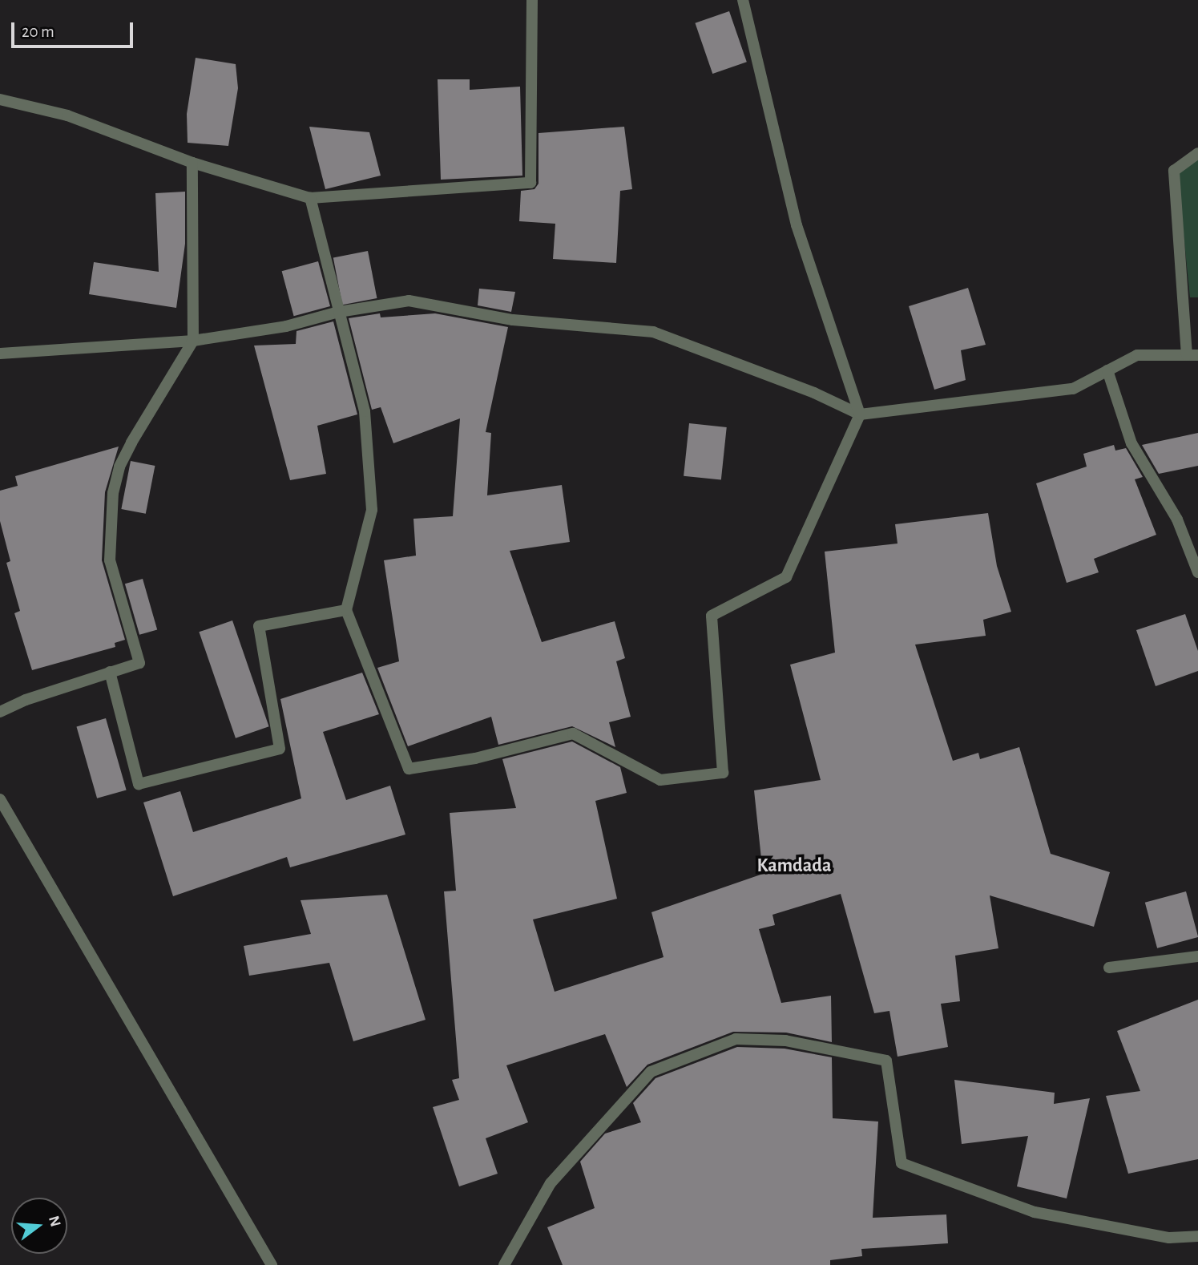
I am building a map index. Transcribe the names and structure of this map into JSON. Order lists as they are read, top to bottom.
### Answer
{
  "districts": ["Kamdada"],
  "scale_bar": "20 m",
  "north": "right"
}
